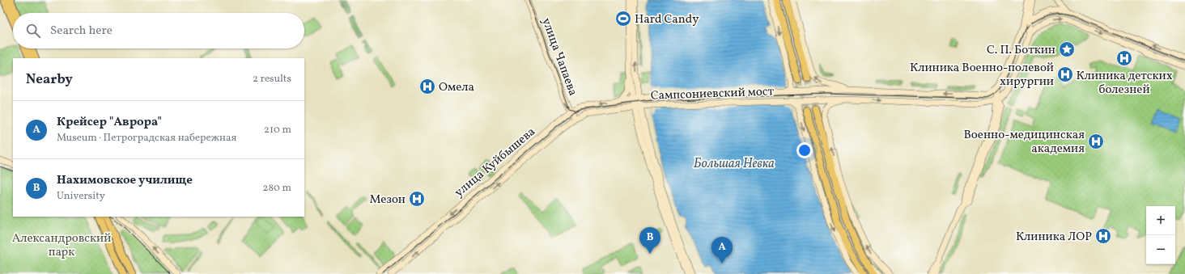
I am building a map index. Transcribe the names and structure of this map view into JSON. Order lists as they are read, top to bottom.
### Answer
{
  "streets": {
    "main road": ["улица Чапаева", "Сампсониевский мост", "улица Куйбышева"]
  },
  "crossings": [
    ["улица Чапаева", "улица Куйбышева"],
    ["Сампсониевский мост", "улица Куйбышева"]
  ],
  "water": ["Большая Невка"],
  "parks": ["Александровский парк"],
  "places": {
    "sports": ["Hard Candy"],
    "place": ["С. П. Боткин"],
    "hospital": [
      "Клиника детских болезней",
      "Клиника Военно-полевой хирургии",
      "Омела",
      "Военно-медицинская академия",
      "Мезон",
      "Клиника ЛОР"
    ]
  },
  "page": {
    "search": "Search here",
    "heading": ["Nearby", "2 results"],
    "list": [
      {
        "mark": "A",
        "name": "Крейсер \"Аврора\"",
        "note": "Museum · Петроградская набережная",
        "value": "210 m"
      },
      {
        "mark": "B",
        "name": "Нахимовское училище",
        "note": "University",
        "value": "280 m"
      }
    ],
    "map_buttons": ["+", "−"],
    "pins": ["B", "A"]
  }
}
